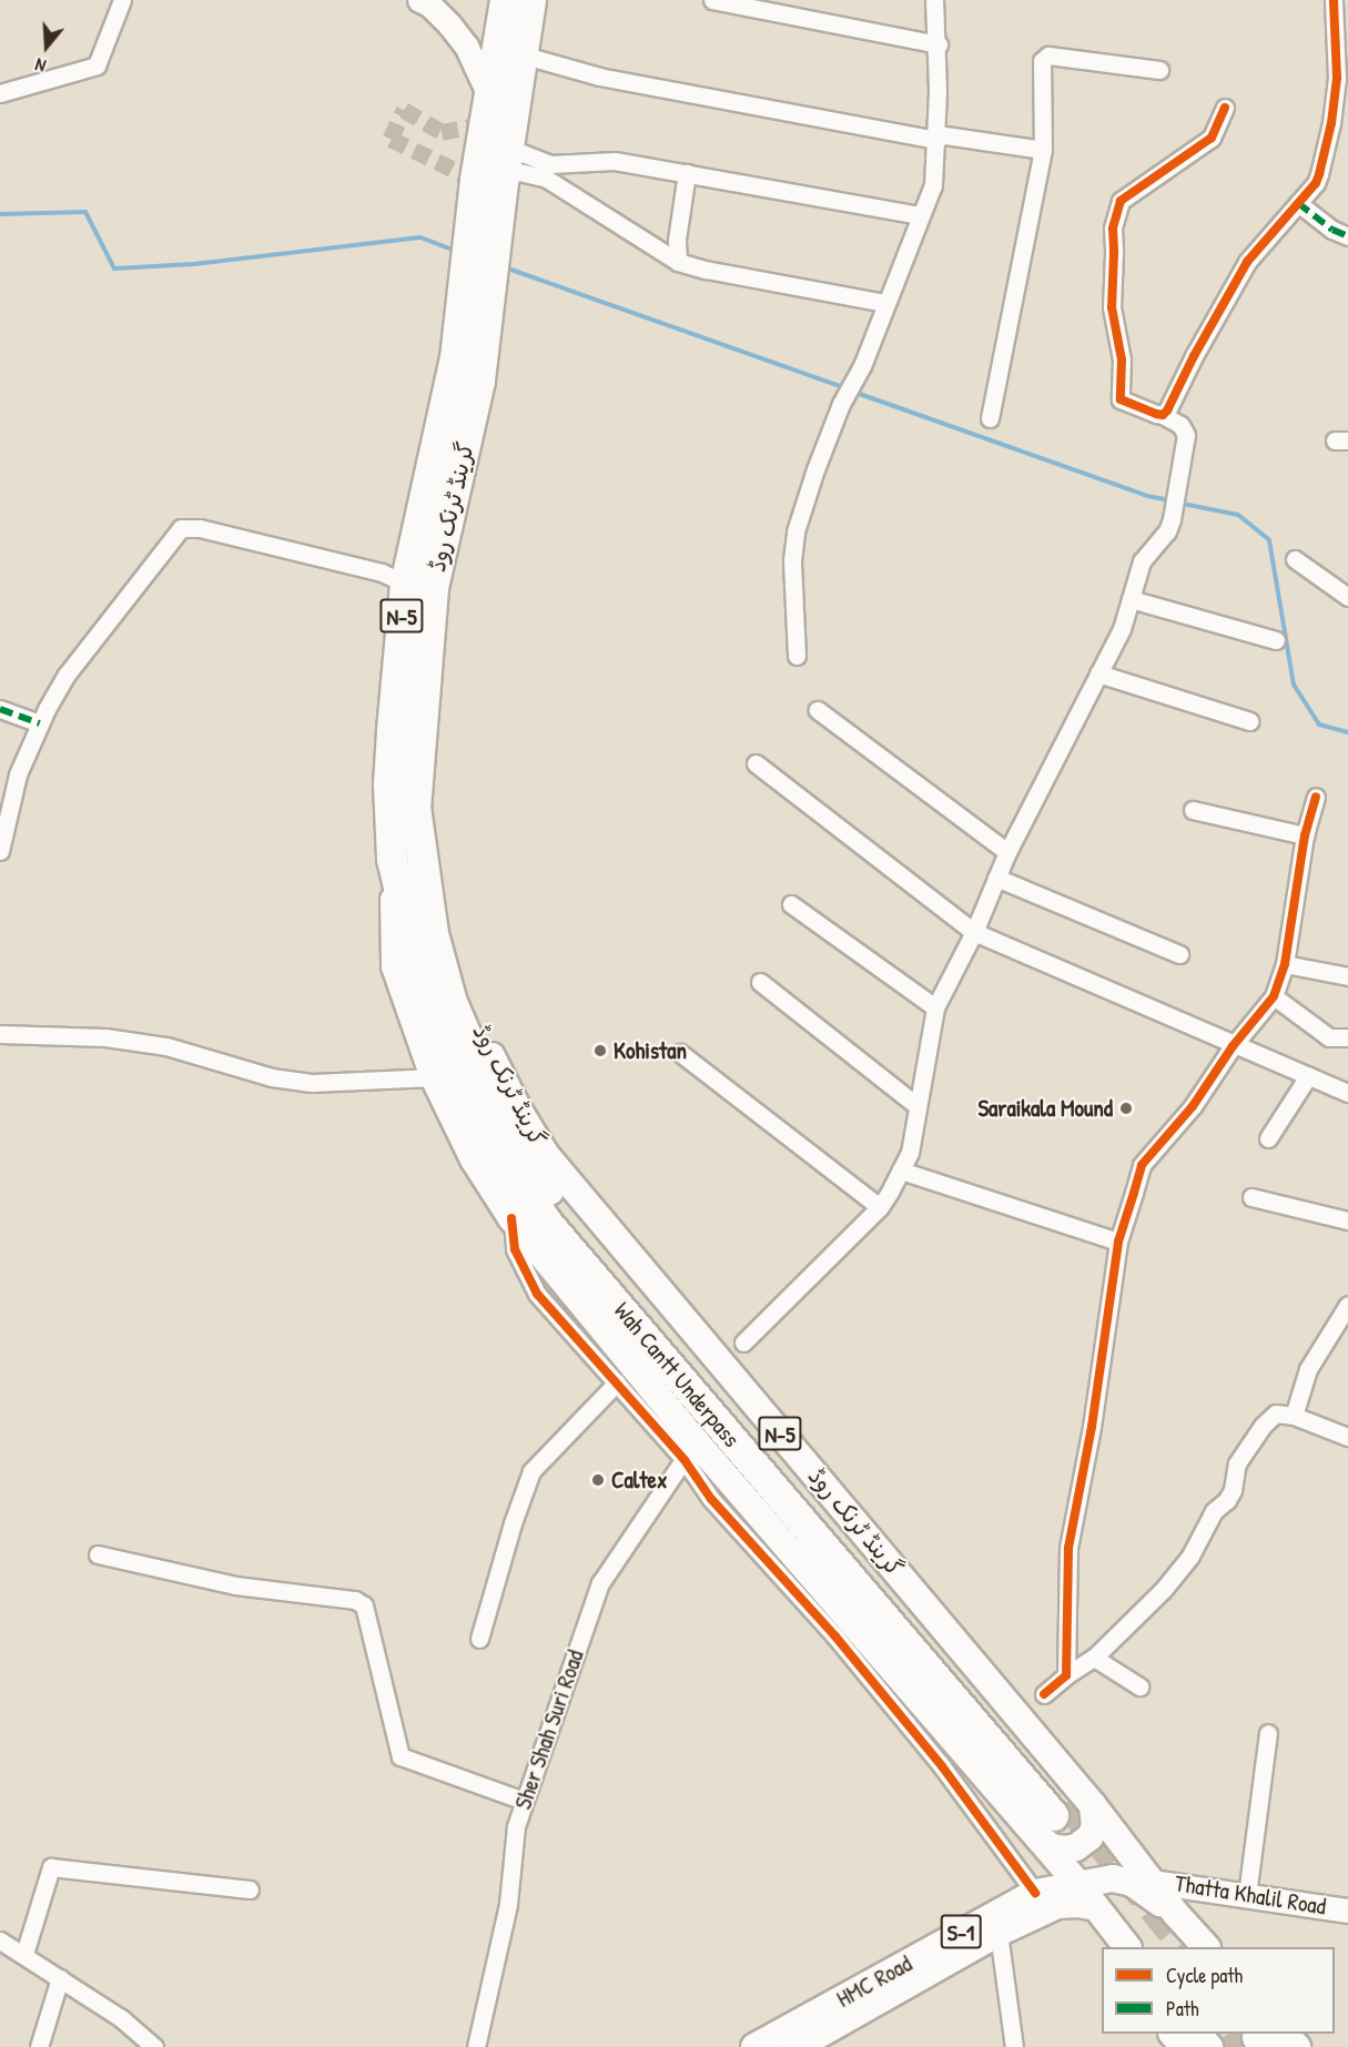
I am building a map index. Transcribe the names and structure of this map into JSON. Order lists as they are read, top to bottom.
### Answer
{
  "streets": {
    "highway": ["گرینڈ ٹرنک روڈ", "N-5", "Wah Cantt Underpass"],
    "main road": ["S-1", "HMC Road"],
    "street": ["Sher Shah Suri Road", "Thatta Khalil Road"]
  },
  "crossings": [
    ["گرینڈ ٹرنک روڈ", "Wah Cantt Underpass"],
    ["گرینڈ ٹرنک روڈ", "Sher Shah Suri Road"],
    ["گرینڈ ٹرنک روڈ", "Thatta Khalil Road"],
    ["گرینڈ ٹرنک روڈ", "HMC Road"],
    ["Thatta Khalil Road", "HMC Road"]
  ],
  "places": ["Kohistan", "Saraikala Mound", "Caltex"],
  "legend": ["Cycle path", "Path"],
  "north": "bottom"
}
